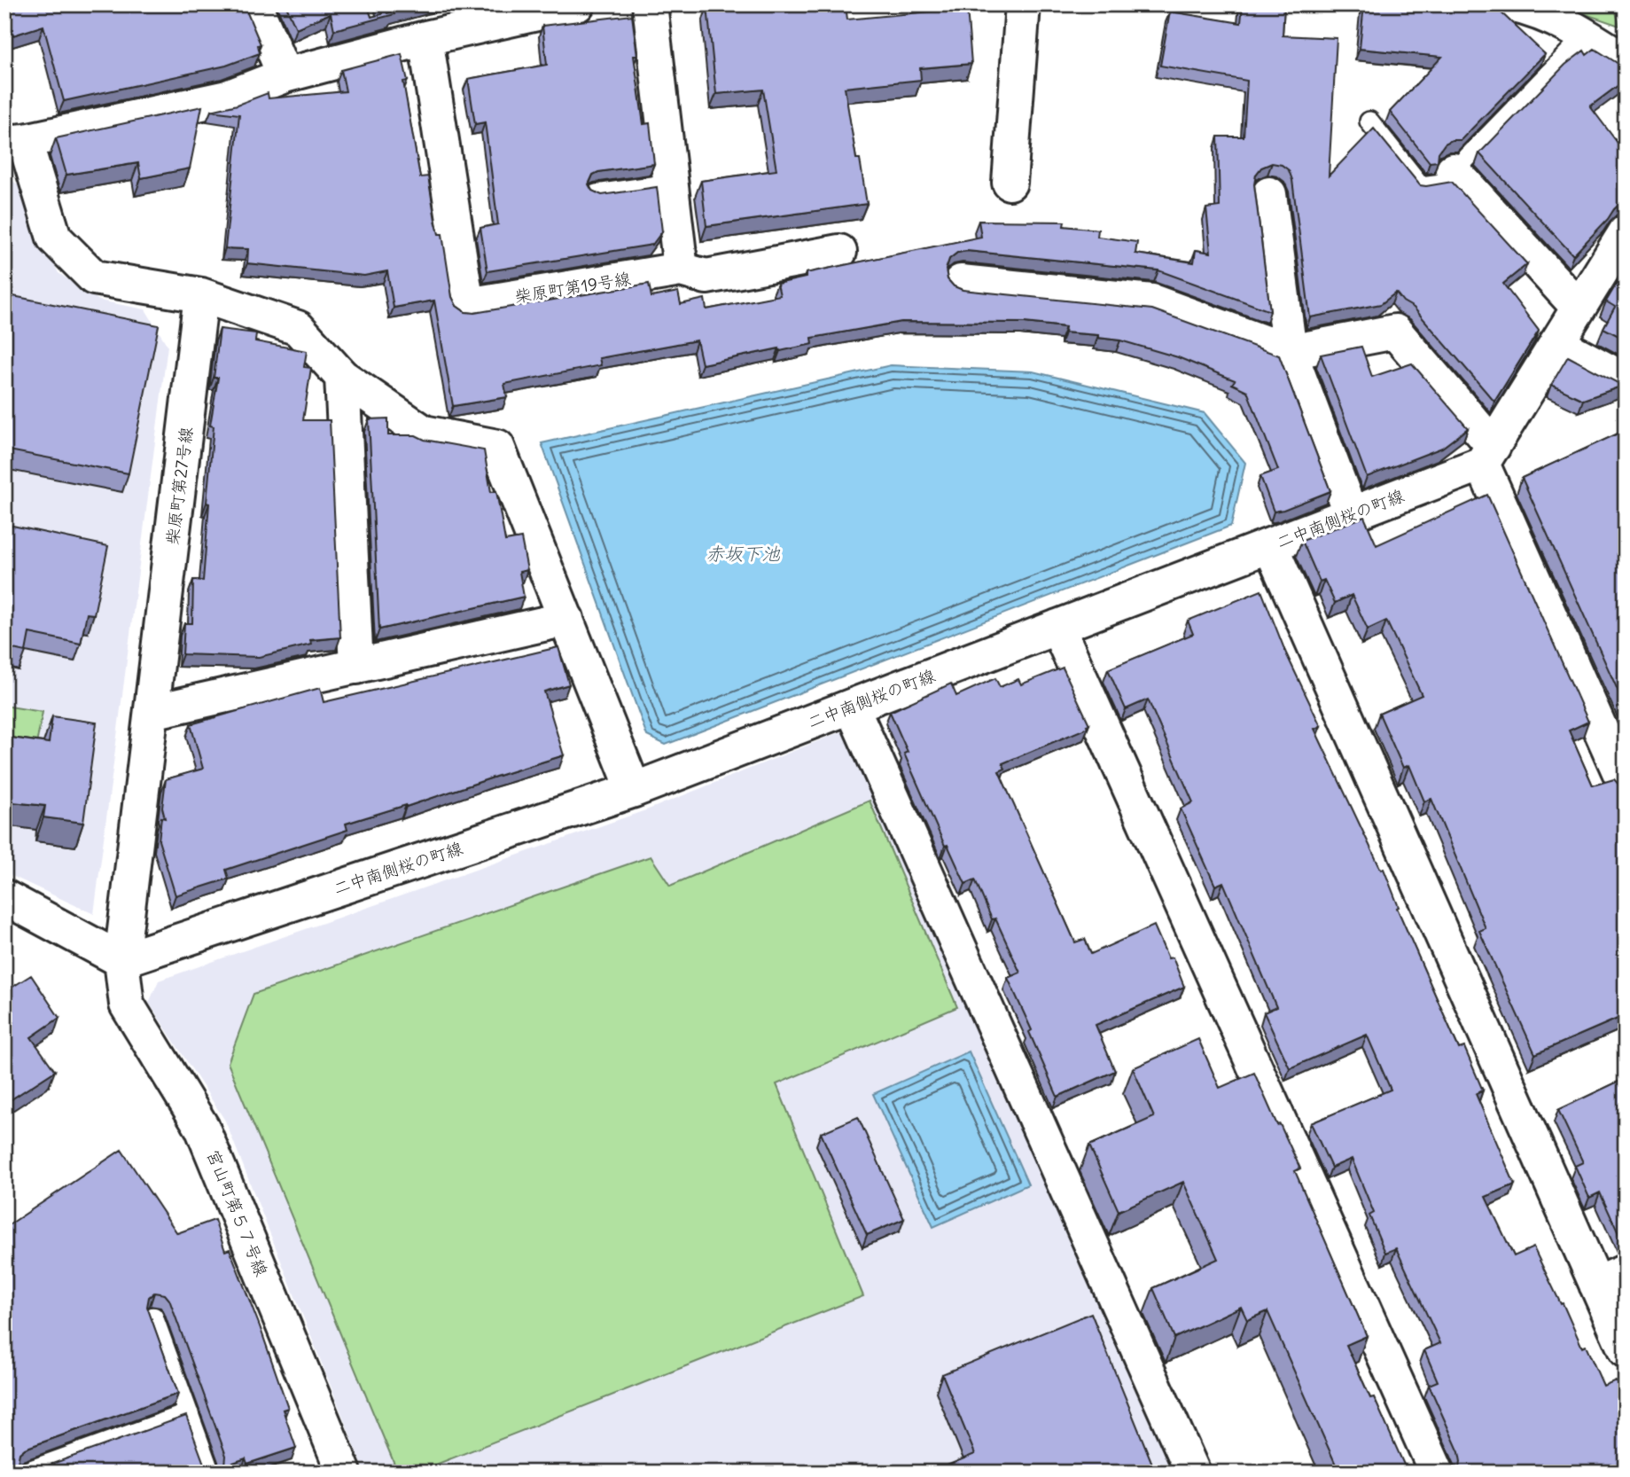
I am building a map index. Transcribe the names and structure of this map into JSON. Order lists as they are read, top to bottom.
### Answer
{
  "streets": {
    "street": [
      "柴原町第19号線",
      "柴原町第27号線",
      "二中南側桜の町線",
      "宮山町第５７号線"
    ]
  },
  "crossings": [
    ["柴原町第27号線", "二中南側桜の町線"],
    ["柴原町第27号線", "宮山町第５７号線"],
    ["二中南側桜の町線", "宮山町第５７号線"]
  ],
  "water": ["赤坂下池"]
}
